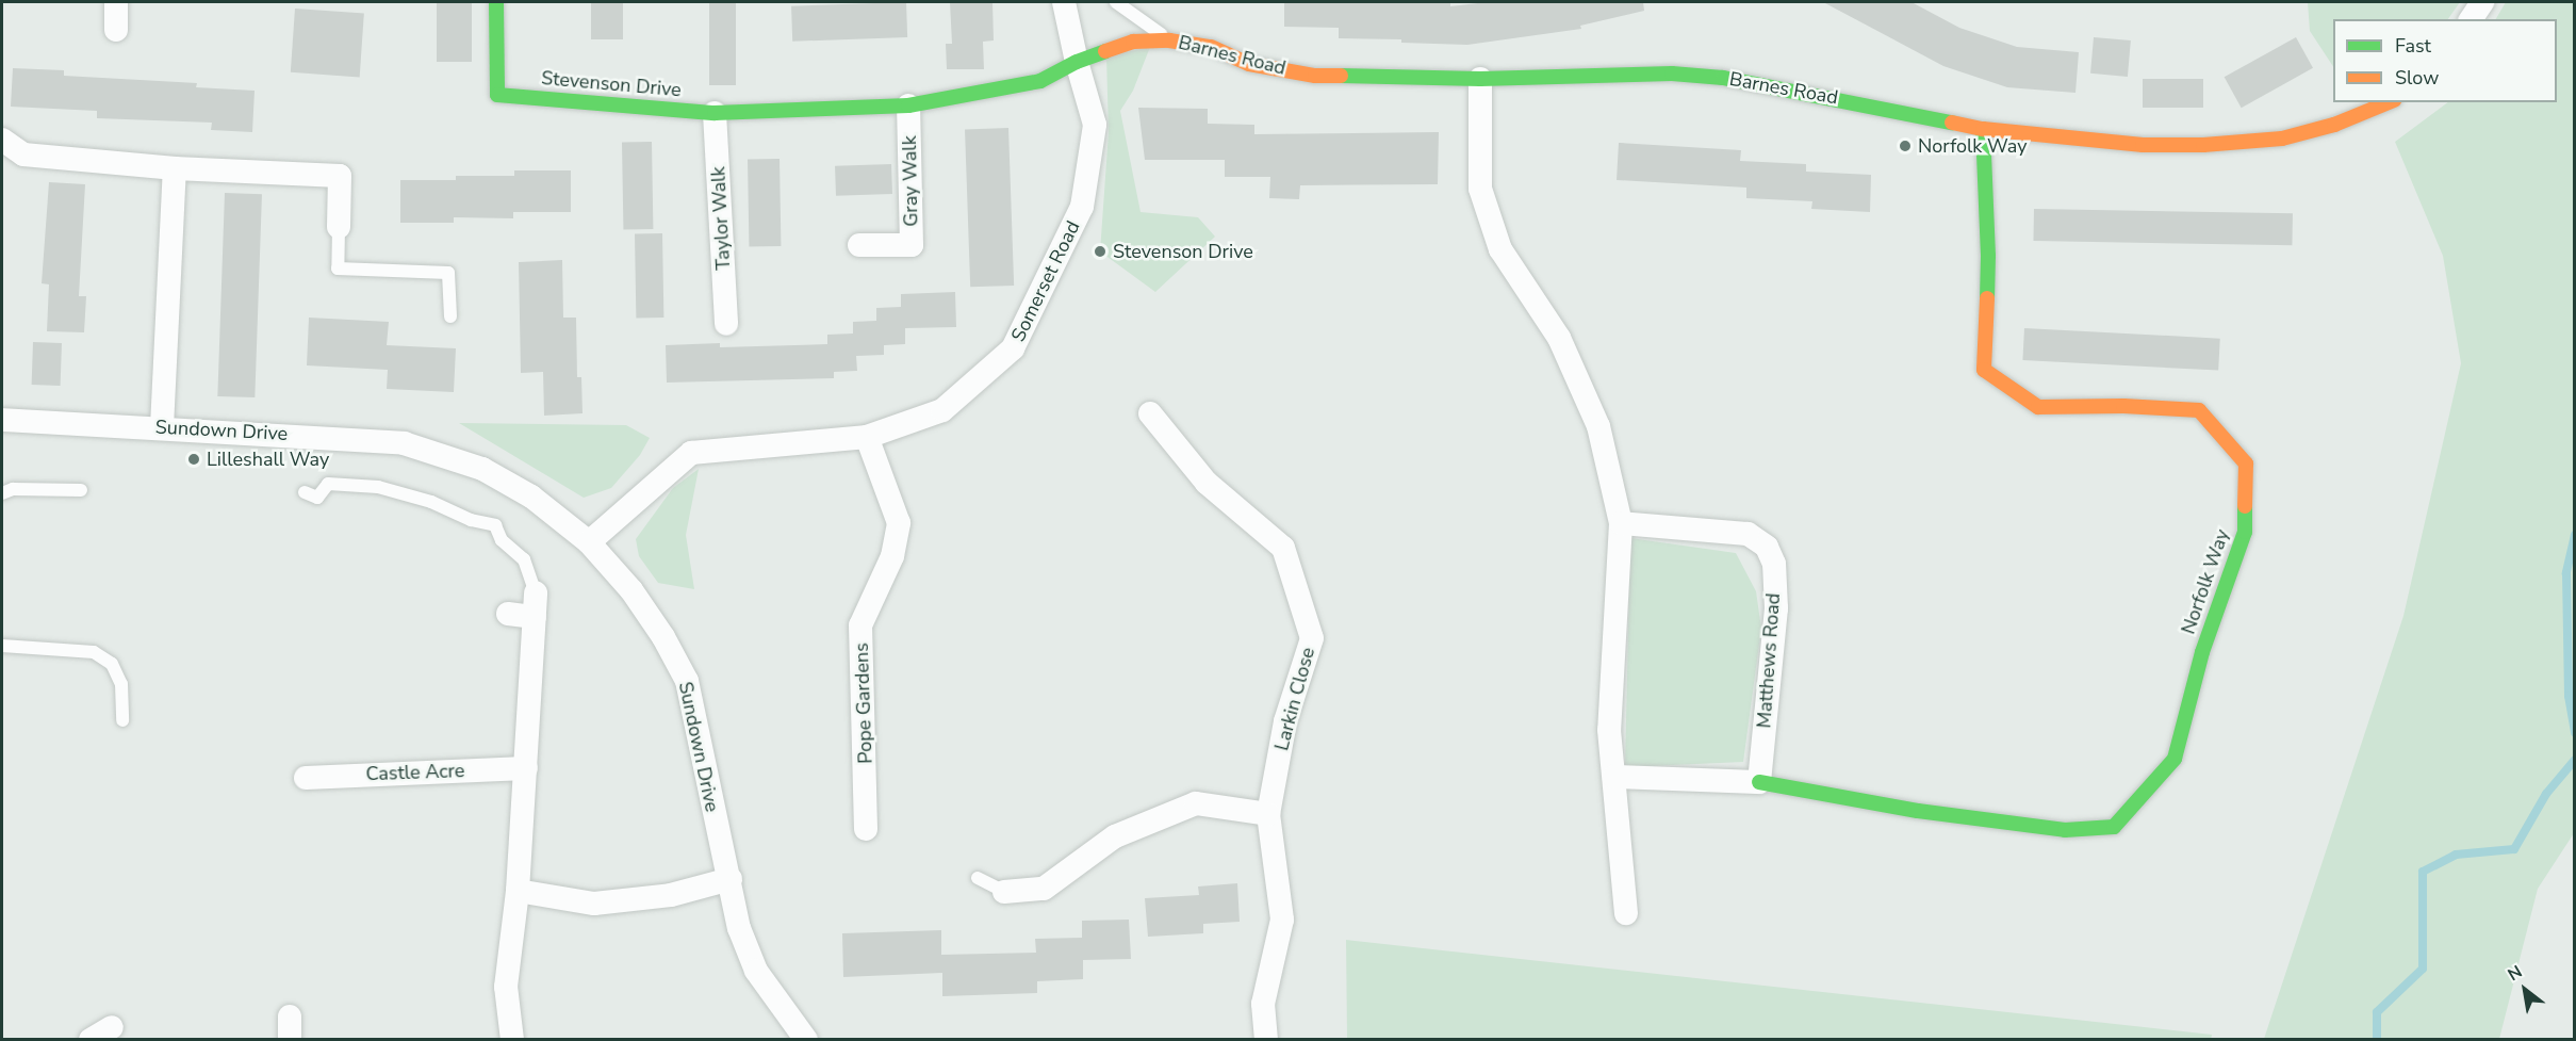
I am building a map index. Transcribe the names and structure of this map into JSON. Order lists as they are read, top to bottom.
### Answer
{
  "streets": {
    "street": [
      "Barnes Road",
      "Stevenson Drive",
      "Gray Walk",
      "Taylor Walk",
      "Somerset Road",
      "Sundown Drive",
      "Norfolk Way",
      "Matthews Road",
      "Larkin Close",
      "Pope Gardens",
      "Castle Acre"
    ]
  },
  "crossings": [
    ["Barnes Road", "Stevenson Drive"],
    ["Barnes Road", "Somerset Road"],
    ["Barnes Road", "Norfolk Way"],
    ["Stevenson Drive", "Gray Walk"],
    ["Stevenson Drive", "Taylor Walk"],
    ["Stevenson Drive", "Somerset Road"],
    ["Somerset Road", "Sundown Drive"],
    ["Somerset Road", "Pope Gardens"],
    ["Norfolk Way", "Matthews Road"]
  ],
  "places": ["Norfolk Way", "Stevenson Drive", "Lilleshall Way"],
  "legend": ["Fast", "Slow"],
  "north": "top left"
}
